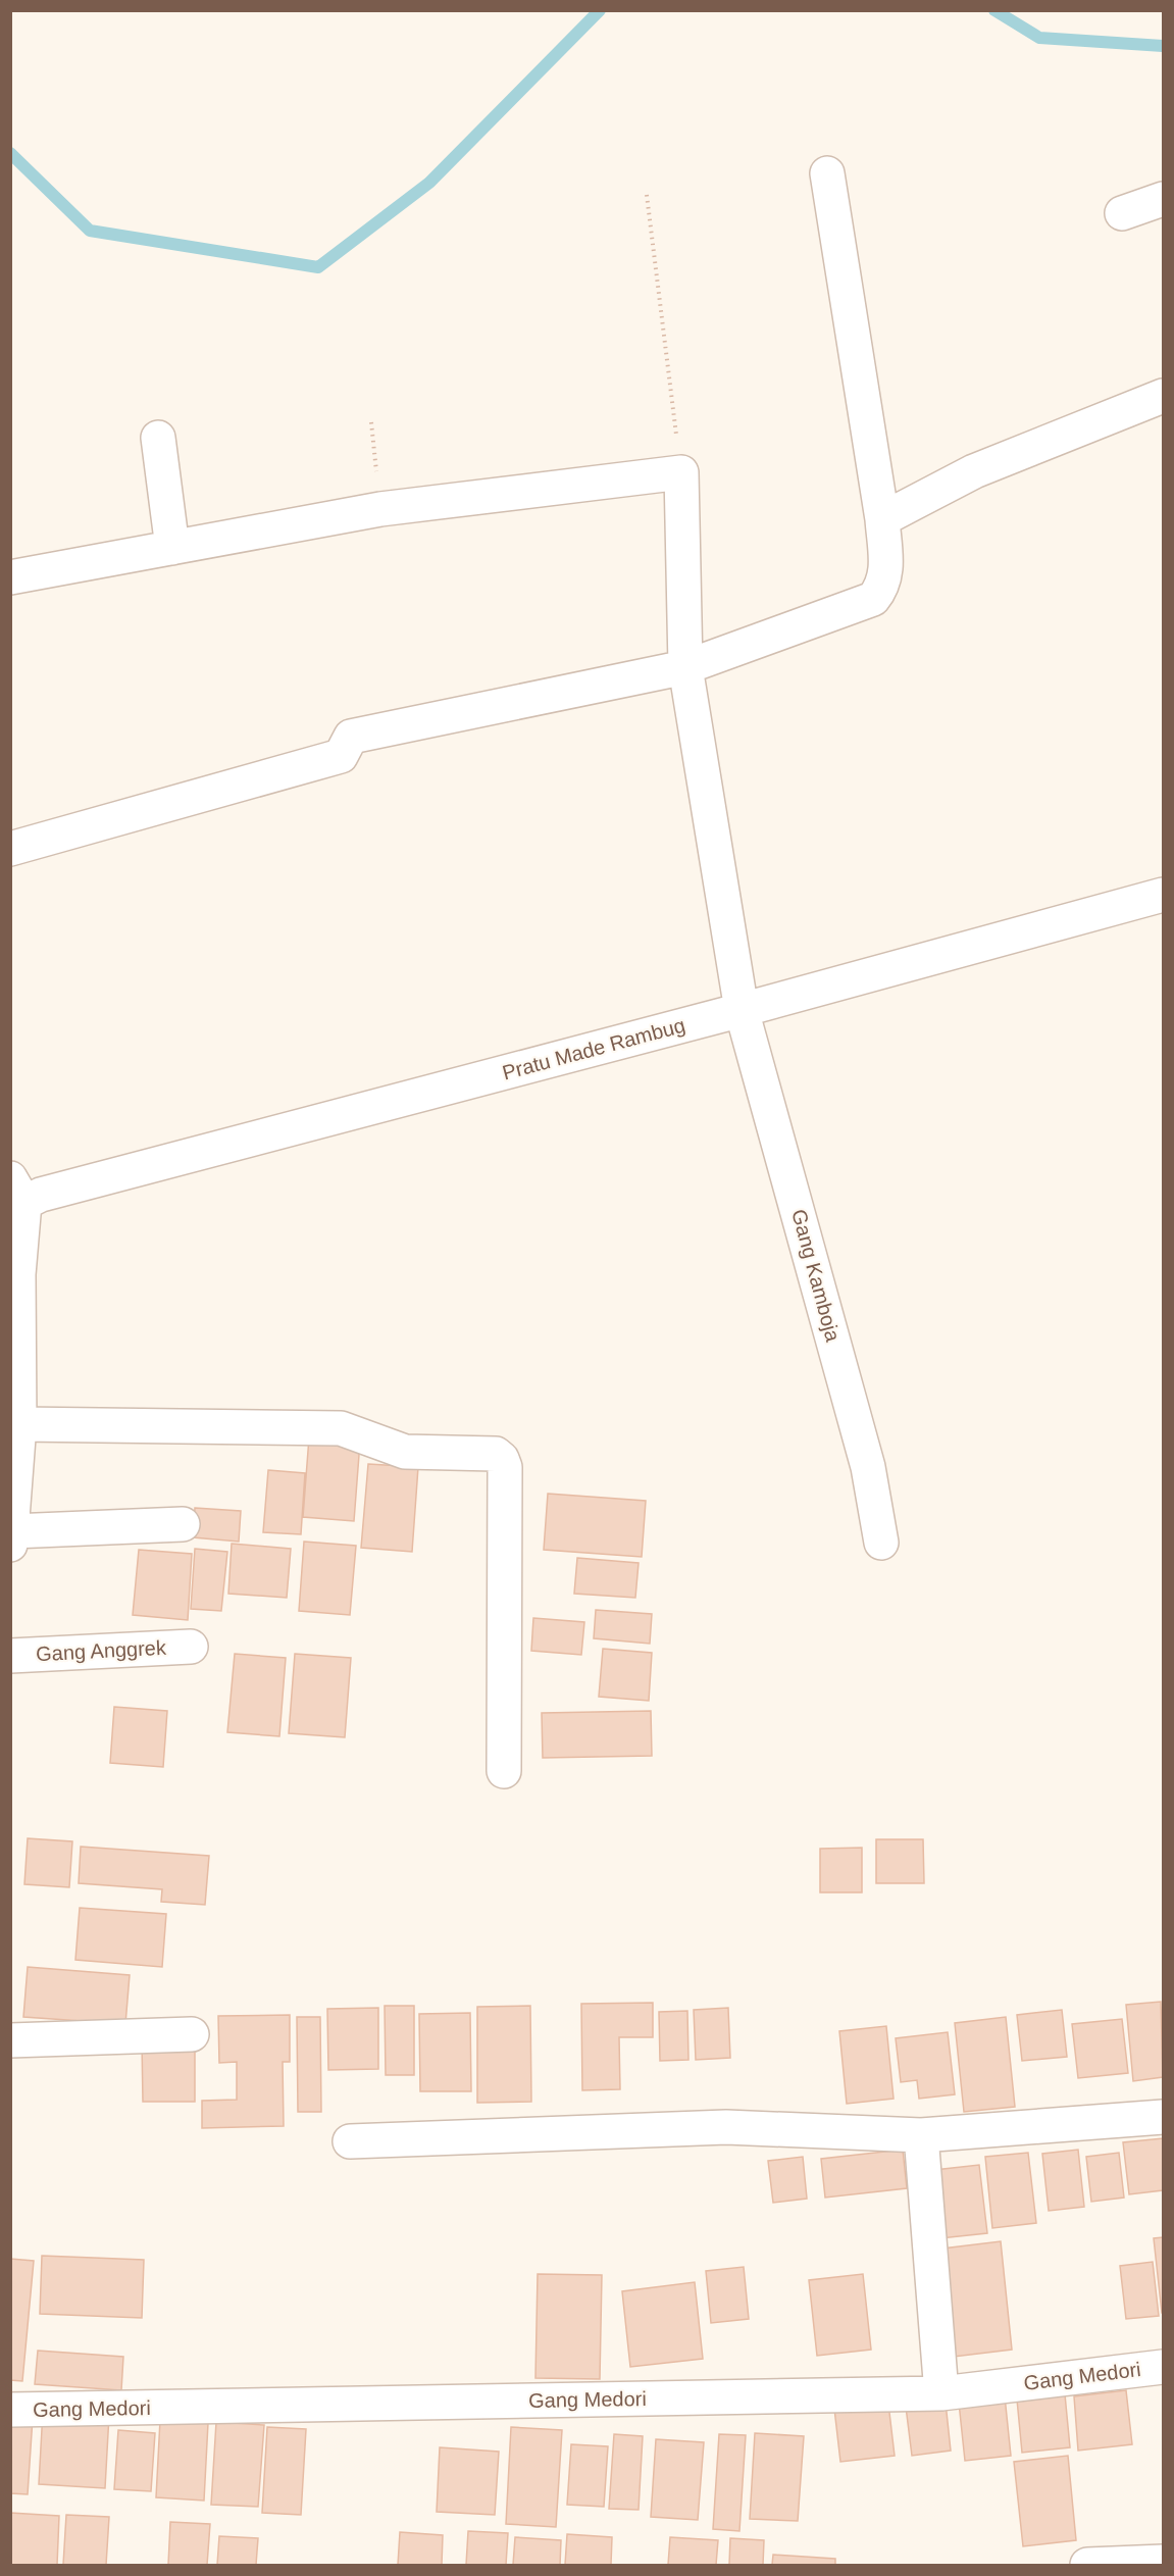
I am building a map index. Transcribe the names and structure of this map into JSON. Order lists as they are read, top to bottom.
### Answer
{
  "streets": {
    "street": [
      "Pratu Made Rambug",
      "Gang Kamboja",
      "Gang Anggrek",
      "Gang Medori"
    ]
  },
  "crossings": [
    ["Pratu Made Rambug", "Gang Kamboja"]
  ]
}
